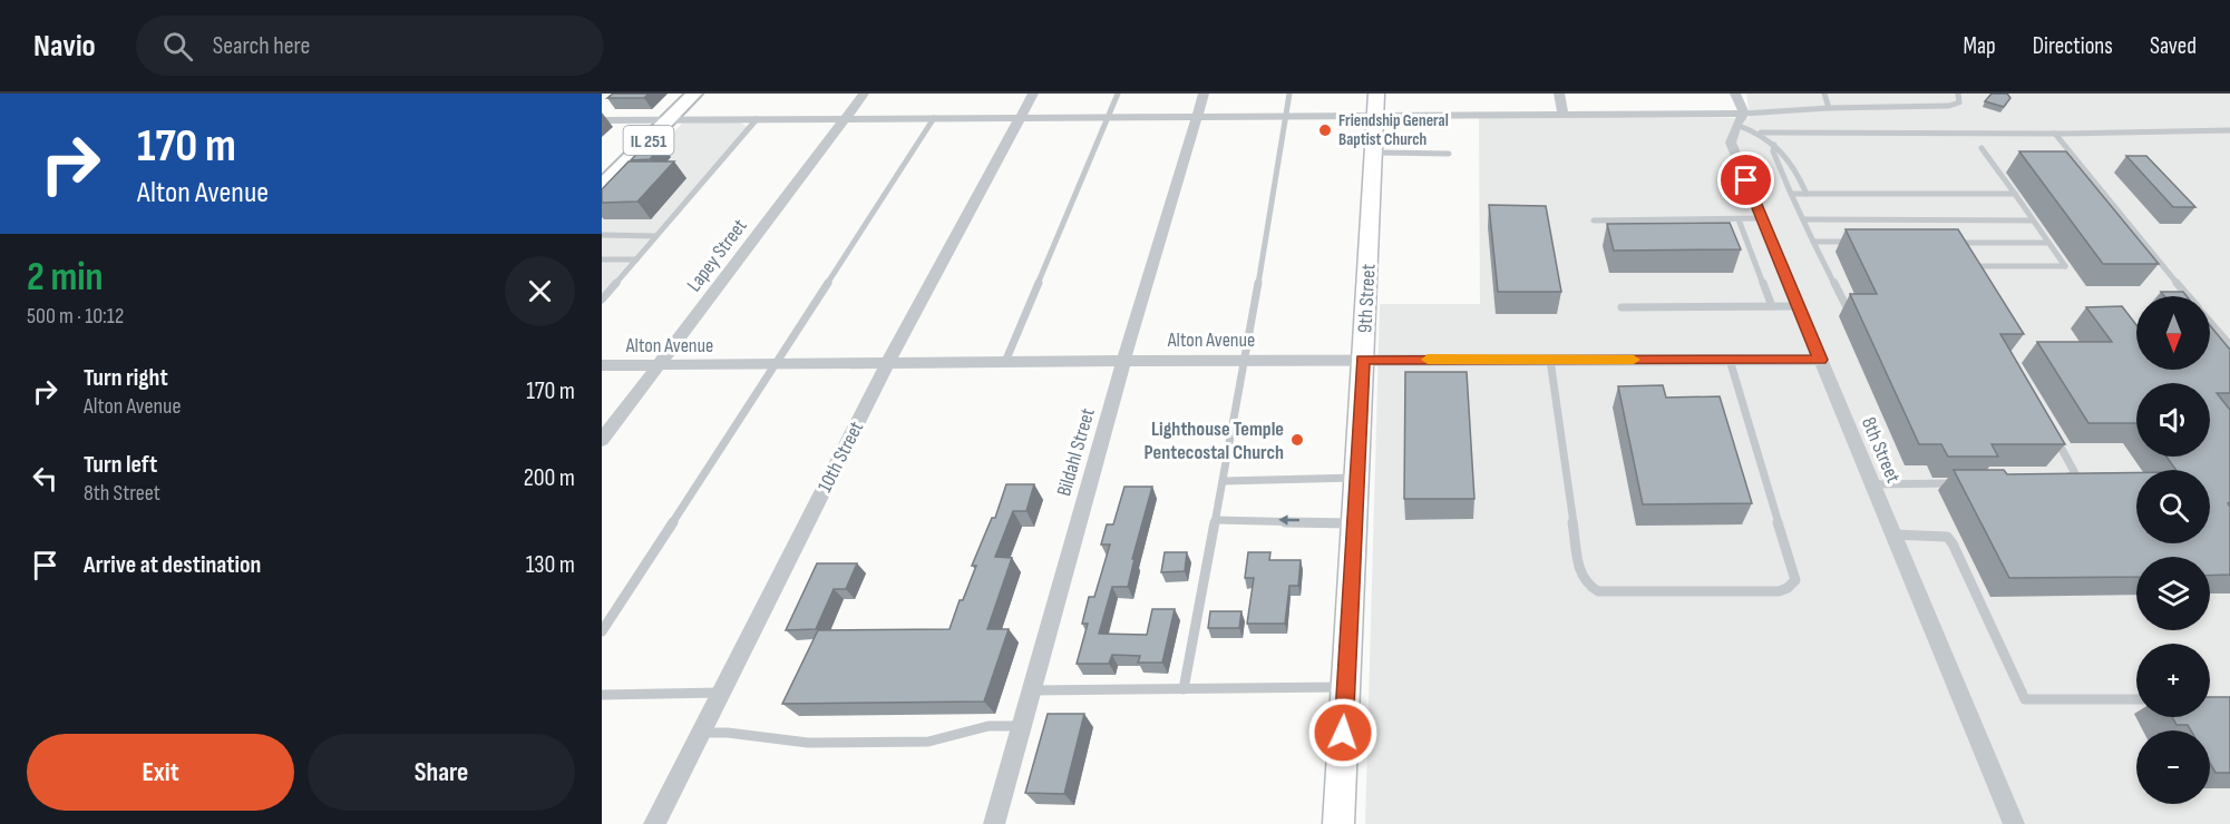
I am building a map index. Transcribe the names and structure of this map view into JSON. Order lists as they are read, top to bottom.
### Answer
{
  "streets": {
    "main road": ["IL 251"],
    "street": [
      "Lapey Street",
      "9th Street",
      "Alton Avenue",
      "8th Street",
      "Bildahl Street",
      "10th Street"
    ]
  },
  "crossings": [
    ["Lapey Street", "Alton Avenue"],
    ["9th Street", "Alton Avenue"],
    ["Alton Avenue", "8th Street"],
    ["Alton Avenue", "Bildahl Street"],
    ["Alton Avenue", "10th Street"]
  ],
  "places": ["Friendship General Baptist Church", "Lighthouse Temple Pentecostal Church"],
  "north": "bottom",
  "page": {
    "header": "Navio",
    "search": "Search here",
    "nav": ["Map", "Directions", "Saved"],
    "turn": ["170 m", "Alton Avenue"],
    "heading": ["2 min", "500 m · 10:12"],
    "map_buttons": ["+", "−"],
    "list": [
      {
        "name": "Turn right",
        "note": "Alton Avenue",
        "value": "170 m"
      },
      {
        "name": "Turn left",
        "note": "8th Street",
        "value": "200 m"
      },
      {
        "name": "Arrive at destination",
        "value": "130 m"
      }
    ],
    "buttons": ["Exit", "Share"]
  }
}
